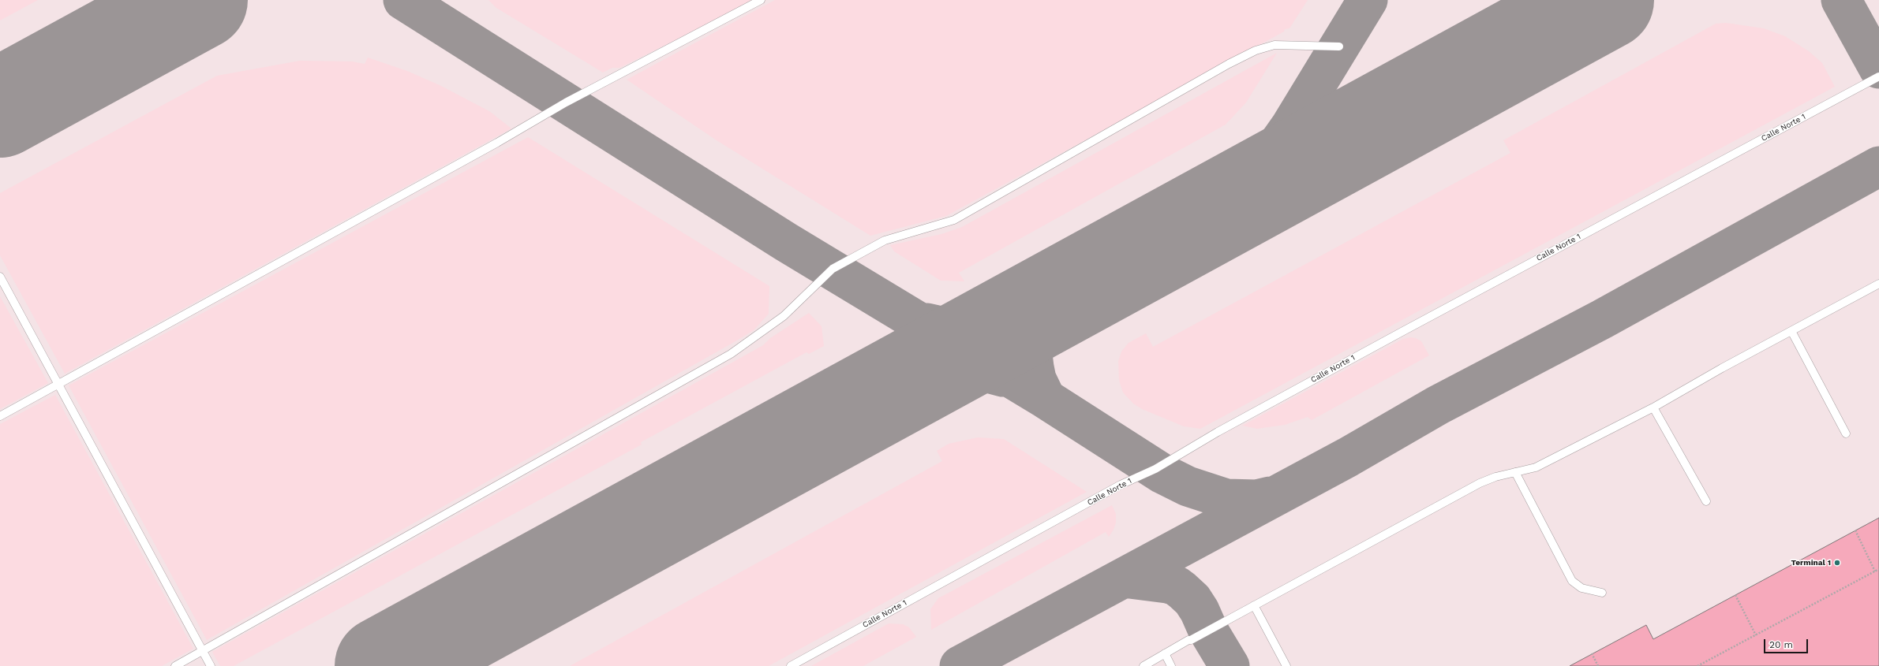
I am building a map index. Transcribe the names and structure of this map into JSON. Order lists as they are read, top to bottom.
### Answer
{
  "streets": {
    "lane": ["Calle Norte 1"]
  },
  "places": ["Terminal 1"],
  "scale_bar": "20 m"
}
